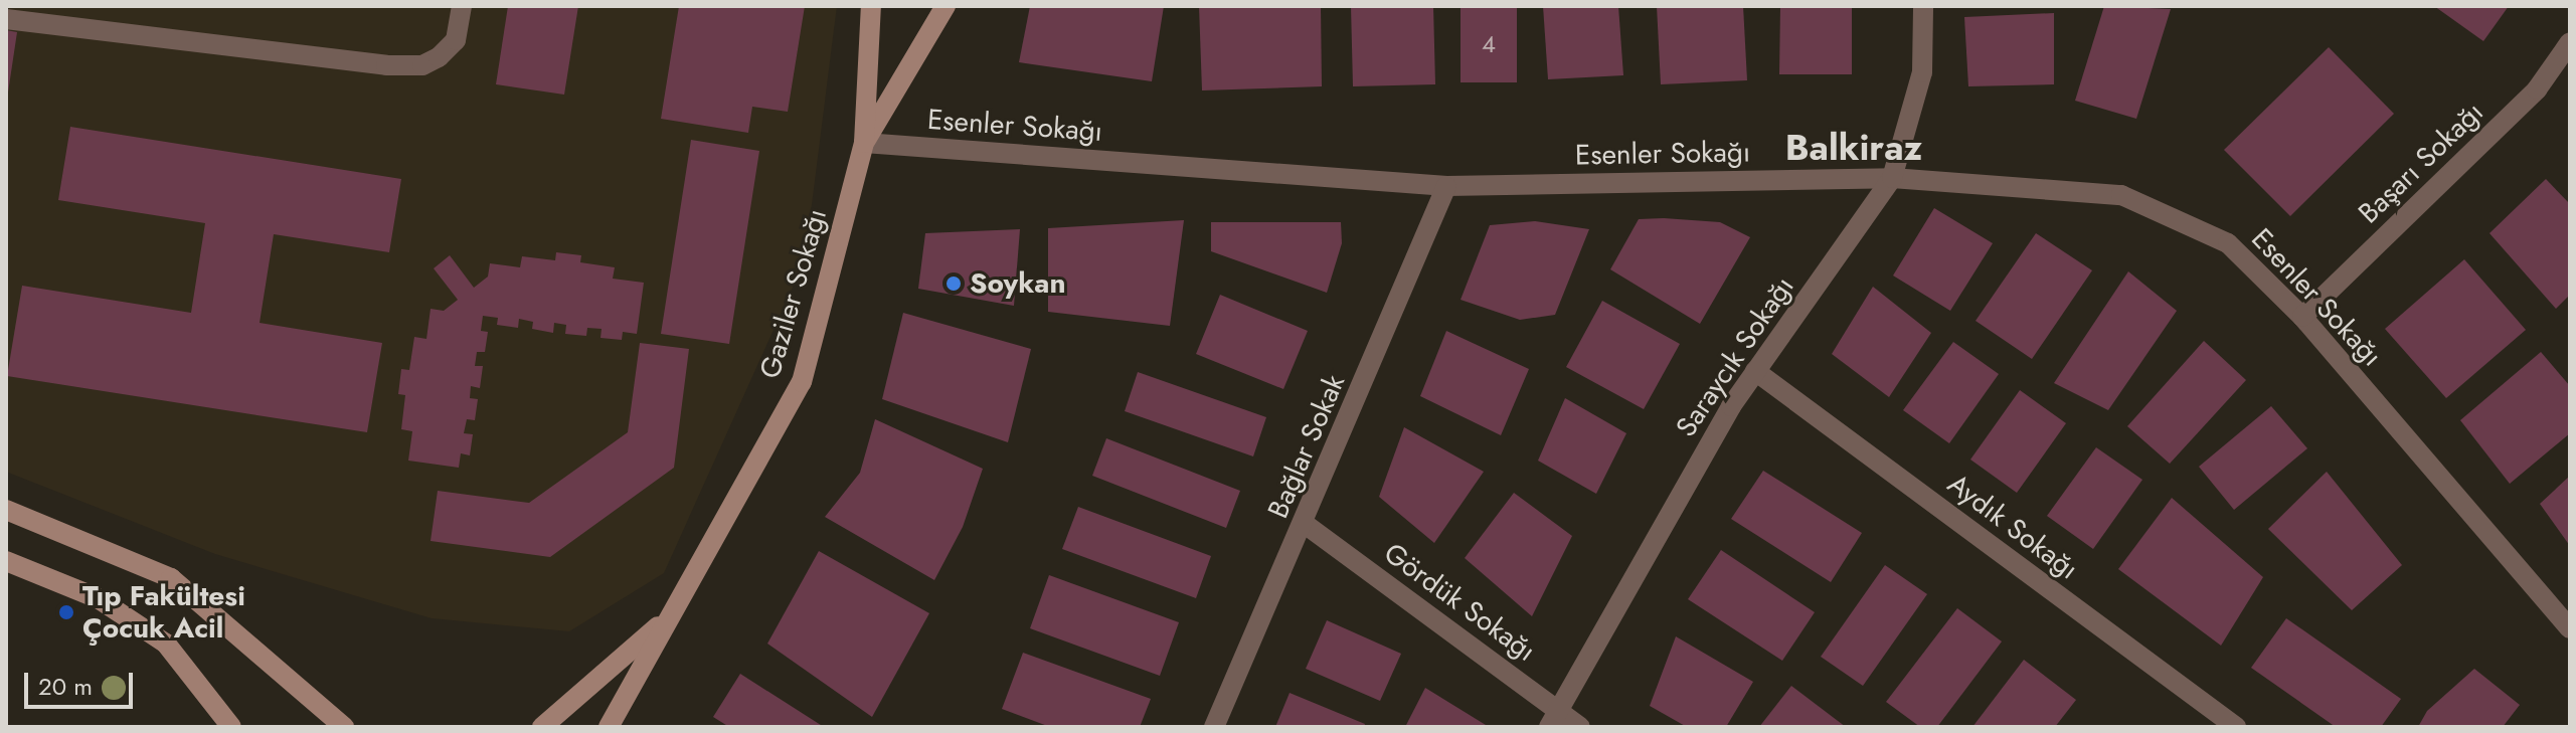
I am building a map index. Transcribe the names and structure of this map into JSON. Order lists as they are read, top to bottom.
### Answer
{
  "streets": {
    "street": [
      "Esenler Sokağı",
      "Başarı Sokağı",
      "Gaziler Sokağı",
      "Saraycık Sokağı",
      "Bağlar Sokak",
      "Aydık Sokağı",
      "Gördük Sokağı"
    ]
  },
  "crossings": [
    ["Esenler Sokağı", "Başarı Sokağı"],
    ["Esenler Sokağı", "Gaziler Sokağı"],
    ["Esenler Sokağı", "Saraycık Sokağı"],
    ["Esenler Sokağı", "Bağlar Sokak"],
    ["Saraycık Sokağı", "Aydık Sokağı"],
    ["Saraycık Sokağı", "Gördük Sokağı"],
    ["Bağlar Sokak", "Gördük Sokağı"]
  ],
  "districts": ["Balkiraz"],
  "places": ["Soykan", "Tıp Fakültesi Çocuk Acil"],
  "house_numbers": ["4"],
  "scale_bar": "20 m"
}
